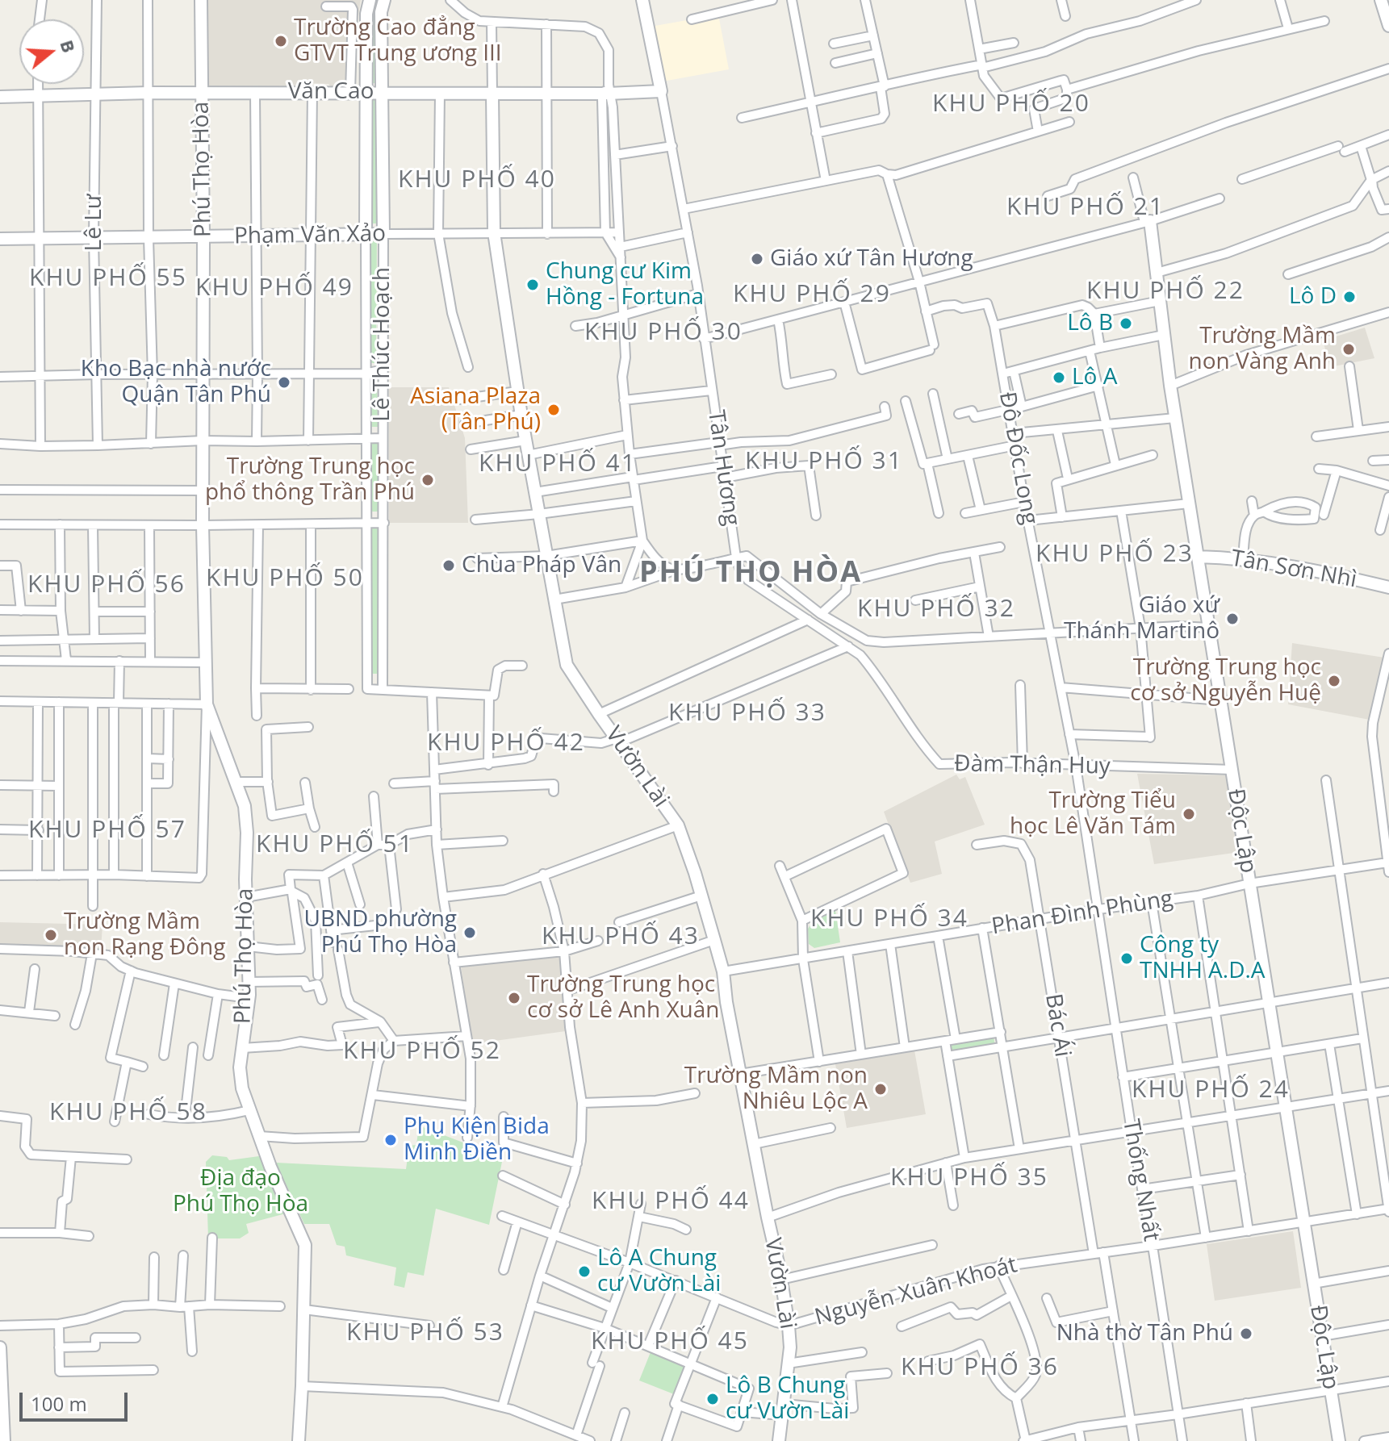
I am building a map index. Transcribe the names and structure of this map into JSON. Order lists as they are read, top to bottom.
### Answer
{
  "streets": {
    "street": [
      "Văn Cao",
      "Phú Thọ Hòa",
      "Lê Lư",
      "Phạm Văn Xảo",
      "Lê Thúc Hoạch",
      "Đô Đốc Long",
      "Tân Hương",
      "Tân Sơn Nhì",
      "Đàm Thận Huy",
      "Vườn Lài",
      "Độc Lập",
      "Phan Đình Phùng",
      "Bác Ái",
      "Thống Nhất",
      "Nguyễn Xuân Khoát"
    ]
  },
  "crossings": [
    ["Văn Cao", "Phú Thọ Hòa"],
    ["Văn Cao", "Lê Lư"],
    ["Văn Cao", "Lê Thúc Hoạch"],
    ["Văn Cao", "Tân Hương"],
    ["Văn Cao", "Vườn Lài"],
    ["Phú Thọ Hòa", "Phạm Văn Xảo"],
    ["Lê Lư", "Phạm Văn Xảo"],
    ["Phạm Văn Xảo", "Lê Thúc Hoạch"],
    ["Phạm Văn Xảo", "Vườn Lài"],
    ["Đô Đốc Long", "Tân Hương"],
    ["Đô Đốc Long", "Đàm Thận Huy"],
    ["Đô Đốc Long", "Thống Nhất"],
    ["Tân Hương", "Đàm Thận Huy"],
    ["Tân Hương", "Độc Lập"],
    ["Tân Sơn Nhì", "Độc Lập"],
    ["Đàm Thận Huy", "Độc Lập"],
    ["Đàm Thận Huy", "Thống Nhất"],
    ["Vườn Lài", "Phan Đình Phùng"],
    ["Vườn Lài", "Nguyễn Xuân Khoát"],
    ["Độc Lập", "Phan Đình Phùng"],
    ["Độc Lập", "Nguyễn Xuân Khoát"],
    ["Phan Đình Phùng", "Bác Ái"],
    ["Phan Đình Phùng", "Thống Nhất"],
    ["Bác Ái", "Nguyễn Xuân Khoát"],
    ["Thống Nhất", "Nguyễn Xuân Khoát"]
  ],
  "districts": [
    "KHU PHỐ 20",
    "KHU PHỐ 40",
    "KHU PHỐ 21",
    "KHU PHỐ 55",
    "KHU PHỐ 49",
    "KHU PHỐ 22",
    "KHU PHỐ 29",
    "KHU PHỐ 30",
    "KHU PHỐ 31",
    "KHU PHỐ 41",
    "KHU PHỐ 23",
    "PHÚ THỌ HÒA",
    "KHU PHỐ 50",
    "KHU PHỐ 56",
    "KHU PHỐ 32",
    "KHU PHỐ 33",
    "KHU PHỐ 42",
    "KHU PHỐ 57",
    "KHU PHỐ 51",
    "KHU PHỐ 34",
    "KHU PHỐ 43",
    "KHU PHỐ 52",
    "KHU PHỐ 24",
    "KHU PHỐ 58",
    "KHU PHỐ 35",
    "KHU PHỐ 44",
    "KHU PHỐ 53",
    "KHU PHỐ 45",
    "KHU PHỐ 36"
  ],
  "parks": ["Địa đạo Phú Thọ Hòa"],
  "places": [
    "Trường Cao đẳng GTVT Trung ương III",
    "Giáo xứ Tân Hương",
    "Chung cư Kim Hồng - Fortuna",
    "Lô D",
    "Lô B",
    "Trường Mầm non Vàng Anh",
    "Lô A",
    "Kho Bạc nhà nước Quận Tân Phú",
    "Asiana Plaza (Tân Phú)",
    "Trường Trung học phổ thông Trần Phú",
    "Chùa Pháp Vân",
    "Giáo xứ Thánh Martinô",
    "Trường Trung học cơ sở Nguyễn Huệ",
    "Trường Tiểu học Lê Văn Tám",
    "UBND phường Phú Thọ Hòa",
    "Trường Mầm non Rạng Đông",
    "Công ty TNHH A.D.A",
    "Trường Trung học cơ sở Lê Anh Xuân",
    "Trường Mầm non Nhiêu Lộc A",
    "Phụ Kiện Bida Minh Điền",
    "Lô A Chung cư Vườn Lài",
    "Nhà thờ Tân Phú",
    "Lô B Chung cư Vườn Lài"
  ],
  "scale_bar": "100 m",
  "north": "right"
}
